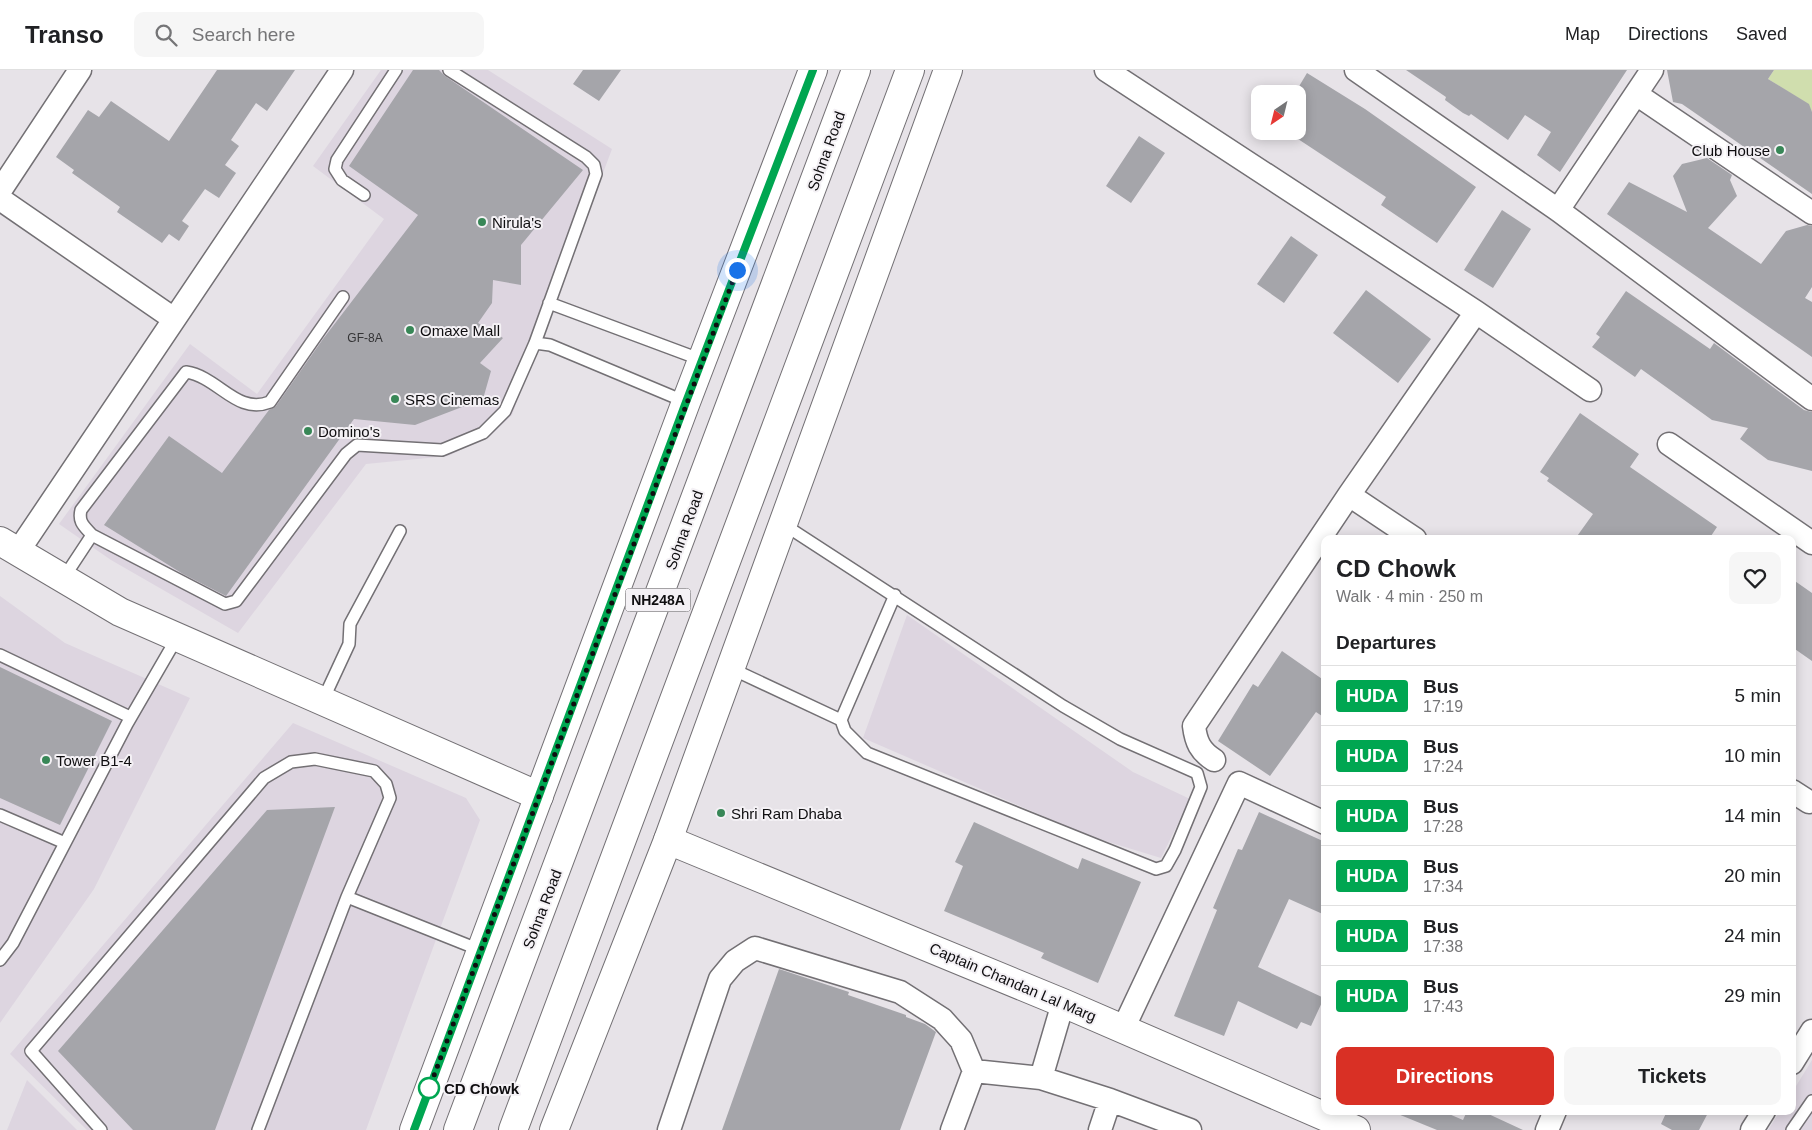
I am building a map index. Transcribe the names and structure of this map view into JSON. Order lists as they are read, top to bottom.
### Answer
{
  "streets": {
    "main road": ["Sohna Road", "NH248A", "Captain Chandan Lal Marg"]
  },
  "places": [
    "Club House",
    "Nirula's",
    "Omaxe Mall",
    "SRS Cinemas",
    "Domino's",
    "Tower B1-4",
    "Shri Ram Dhaba",
    "CD Chowk"
  ],
  "lines": ["bus line HUDA"],
  "house_numbers": ["GF-8A"],
  "north": "bottom left",
  "page": {
    "header": "Transo",
    "search": "Search here",
    "nav": ["Map", "Directions", "Saved"],
    "heading": [
      ["CD Chowk", "Walk · 4 min · 250 m"],
      "Departures"
    ],
    "list": [
      {
        "mark": "HUDA",
        "name": "Bus",
        "note": "17:19",
        "value": "5 min"
      },
      {
        "mark": "HUDA",
        "name": "Bus",
        "note": "17:24",
        "value": "10 min"
      },
      {
        "mark": "HUDA",
        "name": "Bus",
        "note": "17:28",
        "value": "14 min"
      },
      {
        "mark": "HUDA",
        "name": "Bus",
        "note": "17:34",
        "value": "20 min"
      },
      {
        "mark": "HUDA",
        "name": "Bus",
        "note": "17:38",
        "value": "24 min"
      },
      {
        "mark": "HUDA",
        "name": "Bus",
        "note": "17:43",
        "value": "29 min"
      }
    ],
    "buttons": ["Directions", "Tickets"]
  }
}
